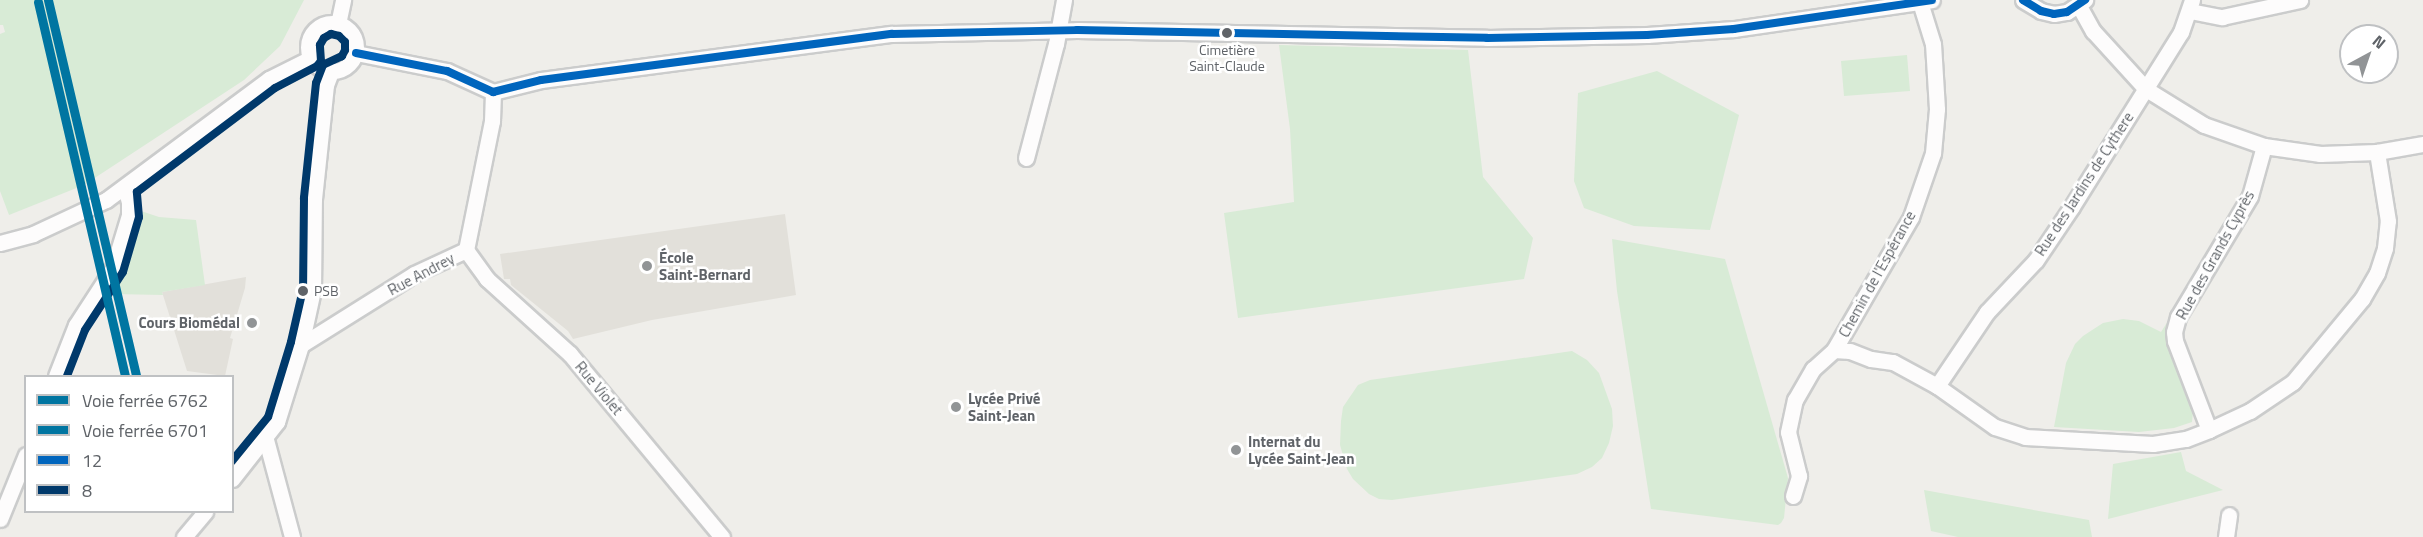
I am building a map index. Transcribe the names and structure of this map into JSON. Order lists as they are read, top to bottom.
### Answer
{
  "streets": {
    "street": [
      "Rue des Jardins de Cythere",
      "Rue des Grands Cyprès",
      "Rue Andrey",
      "Chemin de l'Espérance",
      "Rue Violet"
    ]
  },
  "crossings": [
    ["Rue Andrey", "Rue Violet"]
  ],
  "places": [
    "Cimetière Saint-Claude",
    "École Saint-Bernard",
    "PSB",
    "Cours Biomédal",
    "Lycée Privé Saint-Jean",
    "Internat du Lycée Saint-Jean"
  ],
  "lines": [
    "rail line 6762",
    "transit line 12",
    "rail line 6701",
    "transit line 8"
  ],
  "legend": [
    "Voie ferrée 6762",
    "Voie ferrée 6701",
    "12",
    "8"
  ],
  "north": "top right"
}
